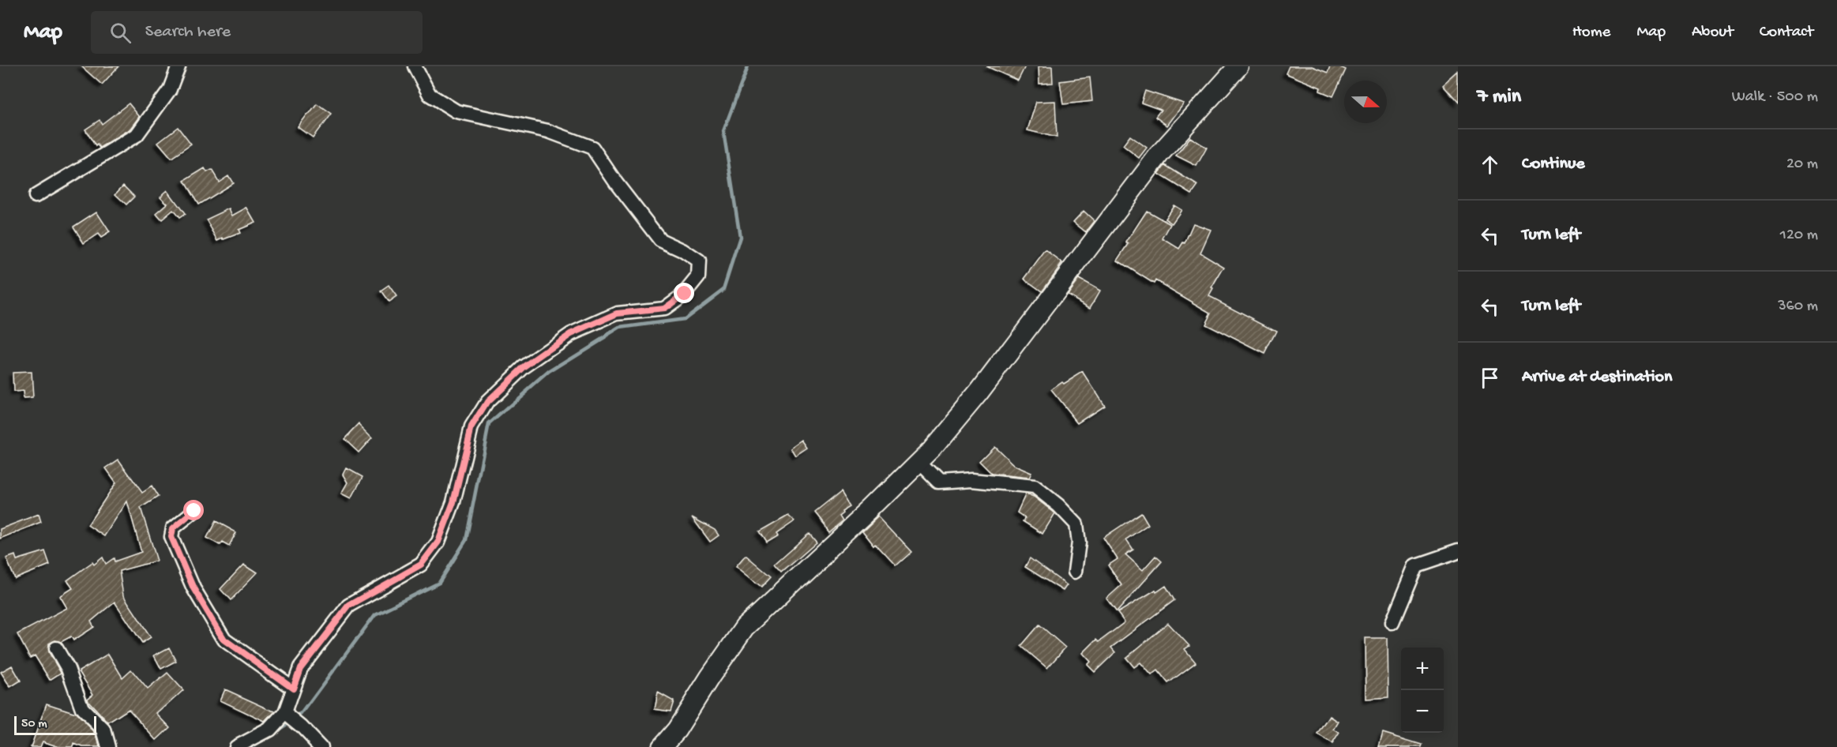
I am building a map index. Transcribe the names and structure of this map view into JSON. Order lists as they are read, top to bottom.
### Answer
{
  "scale_bar": "50 m",
  "north": "right",
  "page": {
    "header": "Map",
    "search": "Search here",
    "nav": [
      "Home",
      "Map",
      "About",
      "Contact"
    ],
    "heading": ["7 min", "Walk · 500 m"],
    "list": [
      ["Continue", "20 m"],
      ["Turn left", "120 m"],
      ["Turn left", "360 m"],
      "Arrive at destination"
    ],
    "map_buttons": ["+", "−"],
    "scale": "50 m"
  }
}
